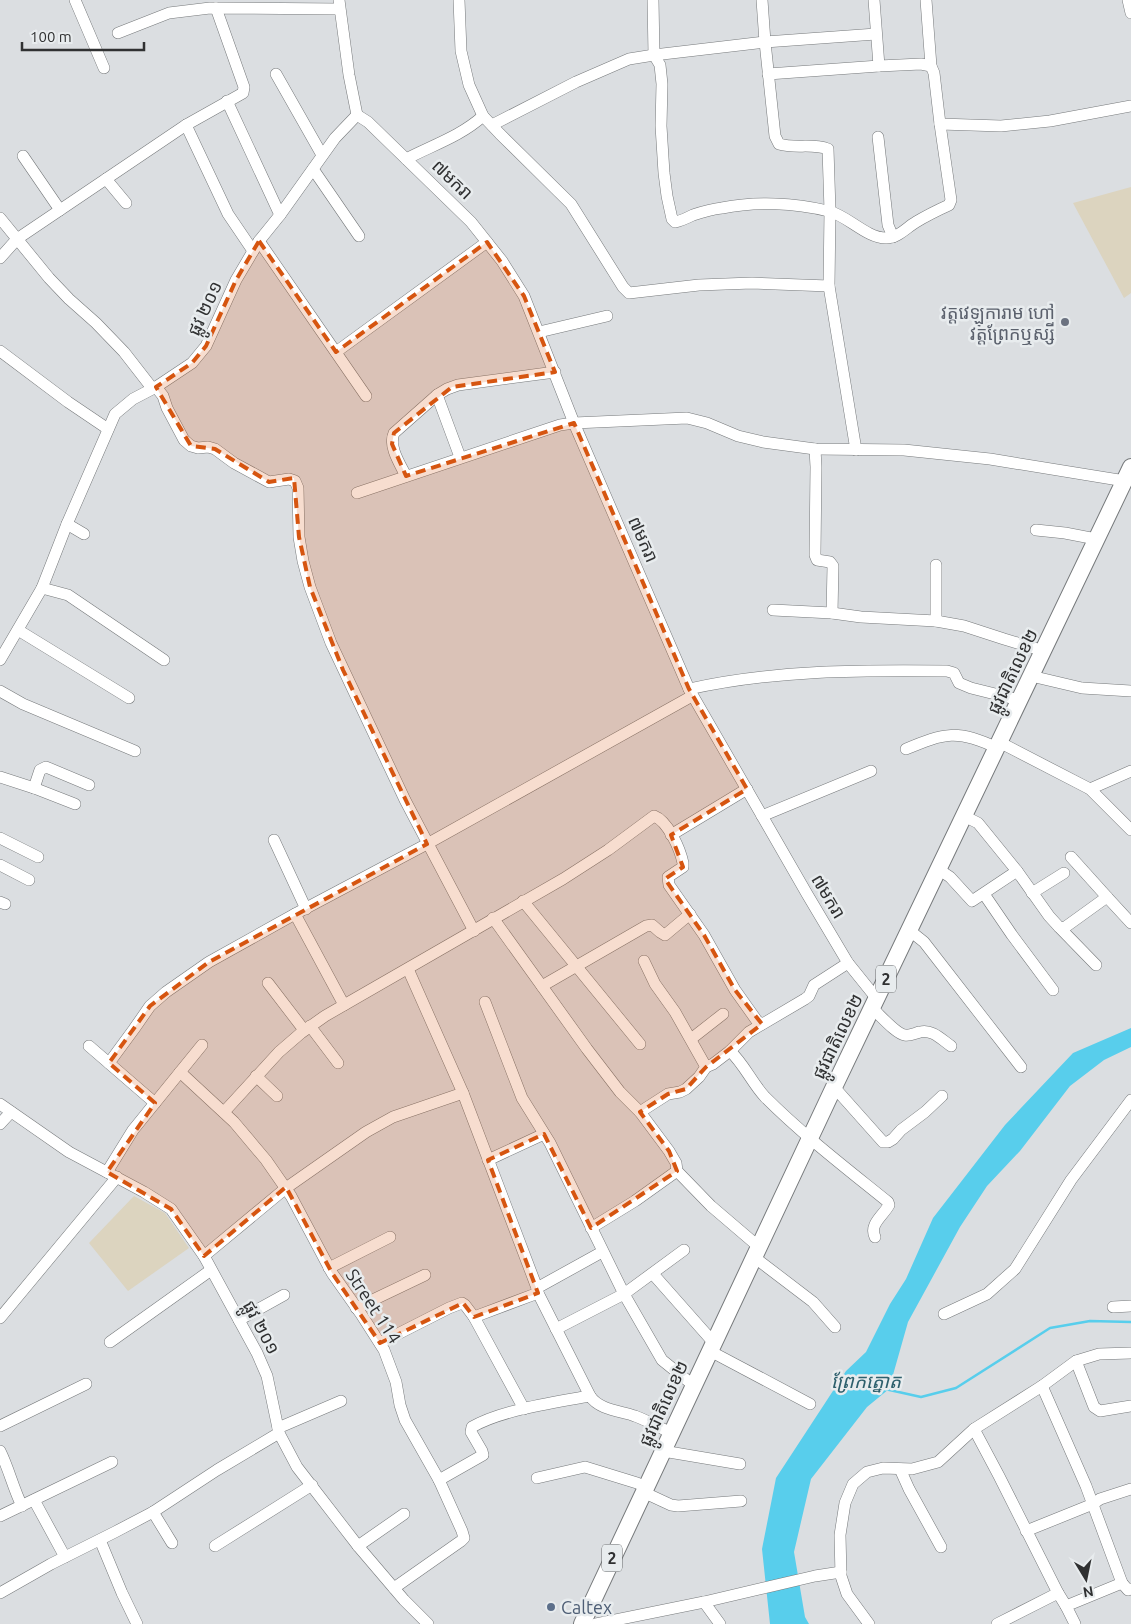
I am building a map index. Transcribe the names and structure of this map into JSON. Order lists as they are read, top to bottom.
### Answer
{
  "streets": {
    "highway": ["ផ្លូវជាតិលេខ២", "2"],
    "street": ["៧មករា", "ផ្លូវ ២០១", "Street 114"]
  },
  "crossings": [
    ["៧មករា", "ផ្លូវ ២០១"],
    ["៧មករា", "ផ្លូវជាតិលេខ២"],
    ["ផ្លូវ ២០១", "Street 114"]
  ],
  "water": ["ព្រែកត្នោត"],
  "places": ["វត្តវេឡុការាម ហៅ វត្តព្រែកឬស្សី", "Caltex"],
  "scale_bar": "100 m",
  "north": "bottom"
}
